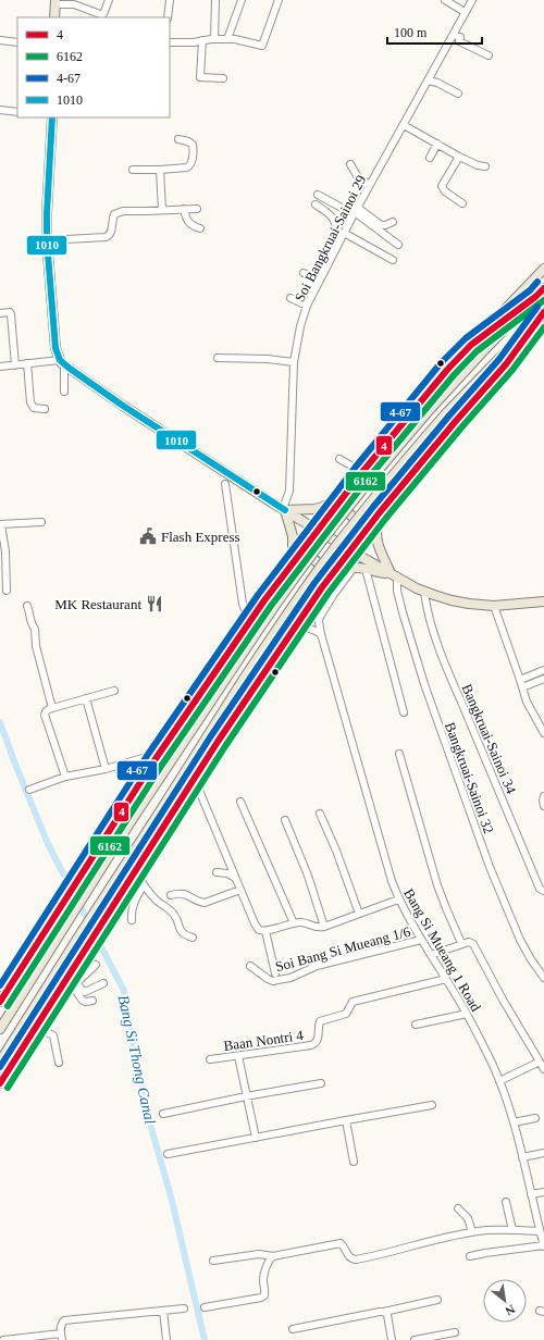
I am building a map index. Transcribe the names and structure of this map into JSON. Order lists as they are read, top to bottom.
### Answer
{
  "streets": {
    "street": [
      "Soi Bangkruai-Sainoi 29",
      "Bangkruai-Sainoi 34",
      "Bangkruai-Sainoi 32",
      "Soi Bang Si Mueang 1/6",
      "Bang Si Mueang 1 Road",
      "Baan Nontri 4"
    ]
  },
  "crossings": [
    ["Soi Bang Si Mueang 1/6", "Bang Si Mueang 1 Road"],
    ["Bang Si Mueang 1 Road", "Baan Nontri 4"]
  ],
  "water": ["Bang Si Thong Canal"],
  "places": {
    "public building": ["Flash Express"],
    "restaurant": ["MK Restaurant"]
  },
  "lines": [
    "transit line 1010",
    "transit line 4-67",
    "transit line 4",
    "transit line 6162"
  ],
  "legend": [
    "4",
    "6162",
    "4-67",
    "1010"
  ],
  "scale_bar": "100 m",
  "north": "bottom right"
}
